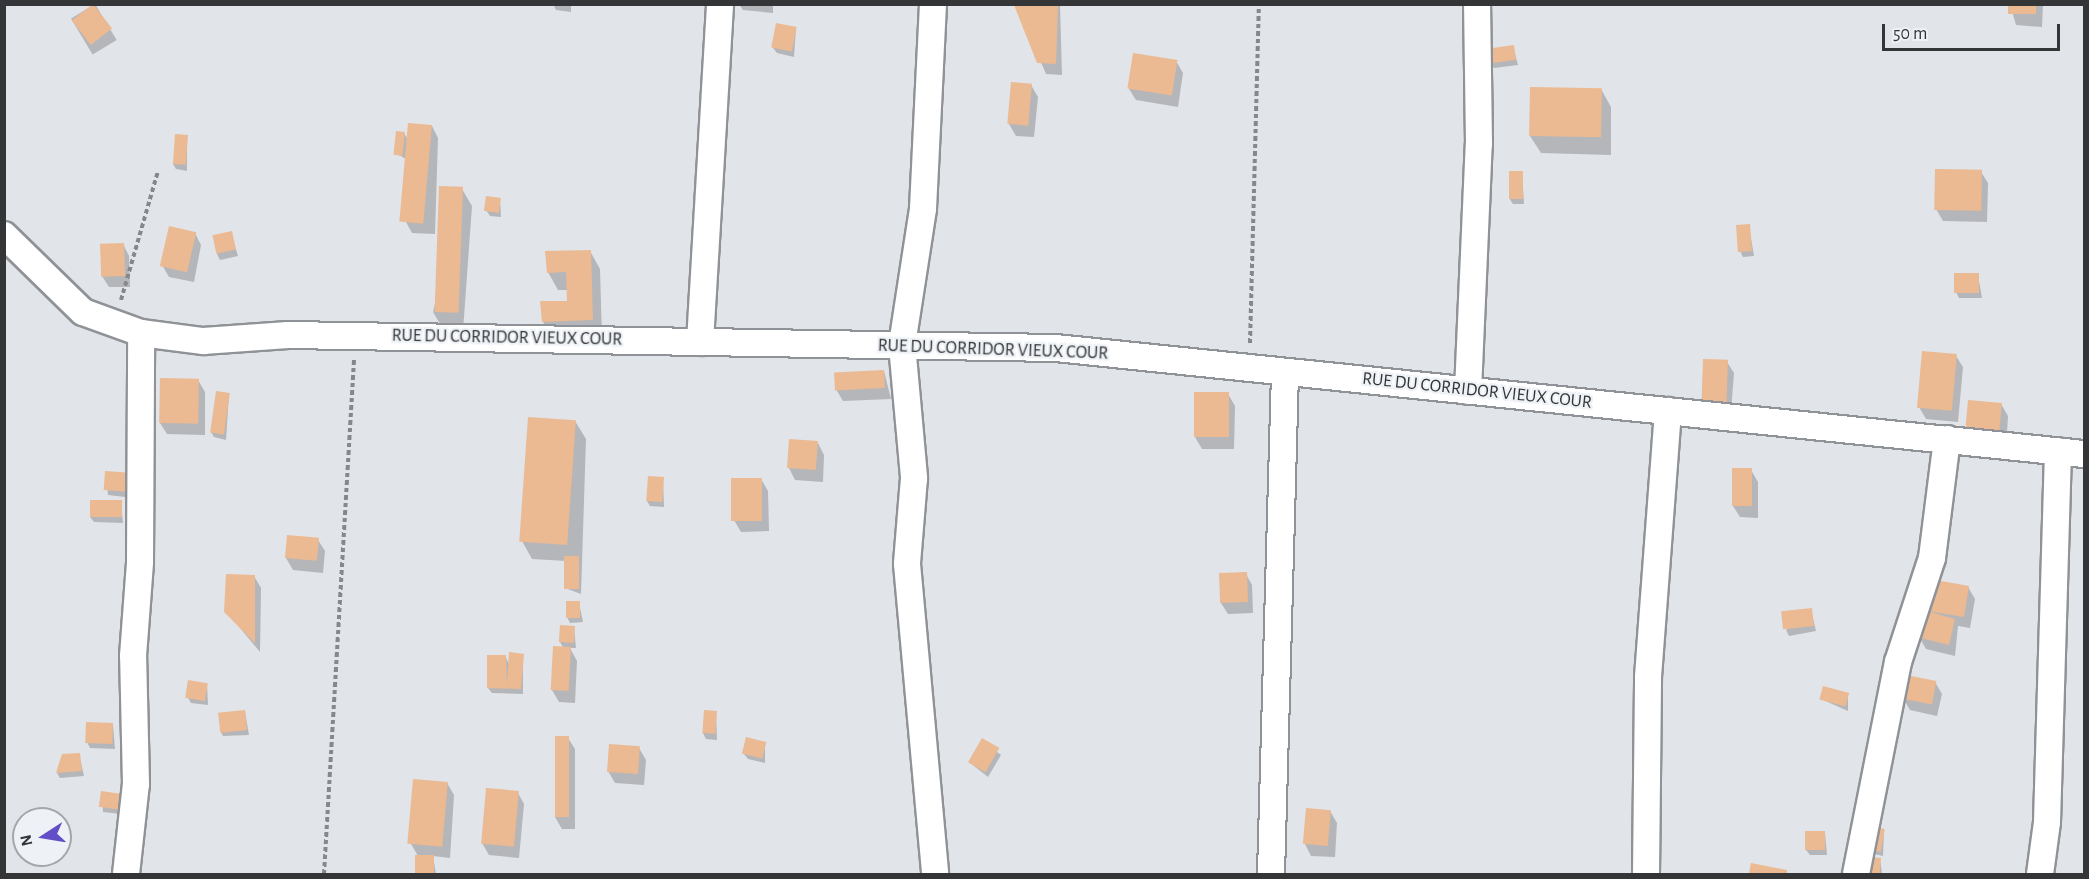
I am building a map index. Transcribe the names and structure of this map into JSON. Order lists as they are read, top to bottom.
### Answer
{
  "streets": {
    "street": ["RUE DU CORRIDOR VIEUX COUR"]
  },
  "scale_bar": "50 m",
  "north": "left"
}
